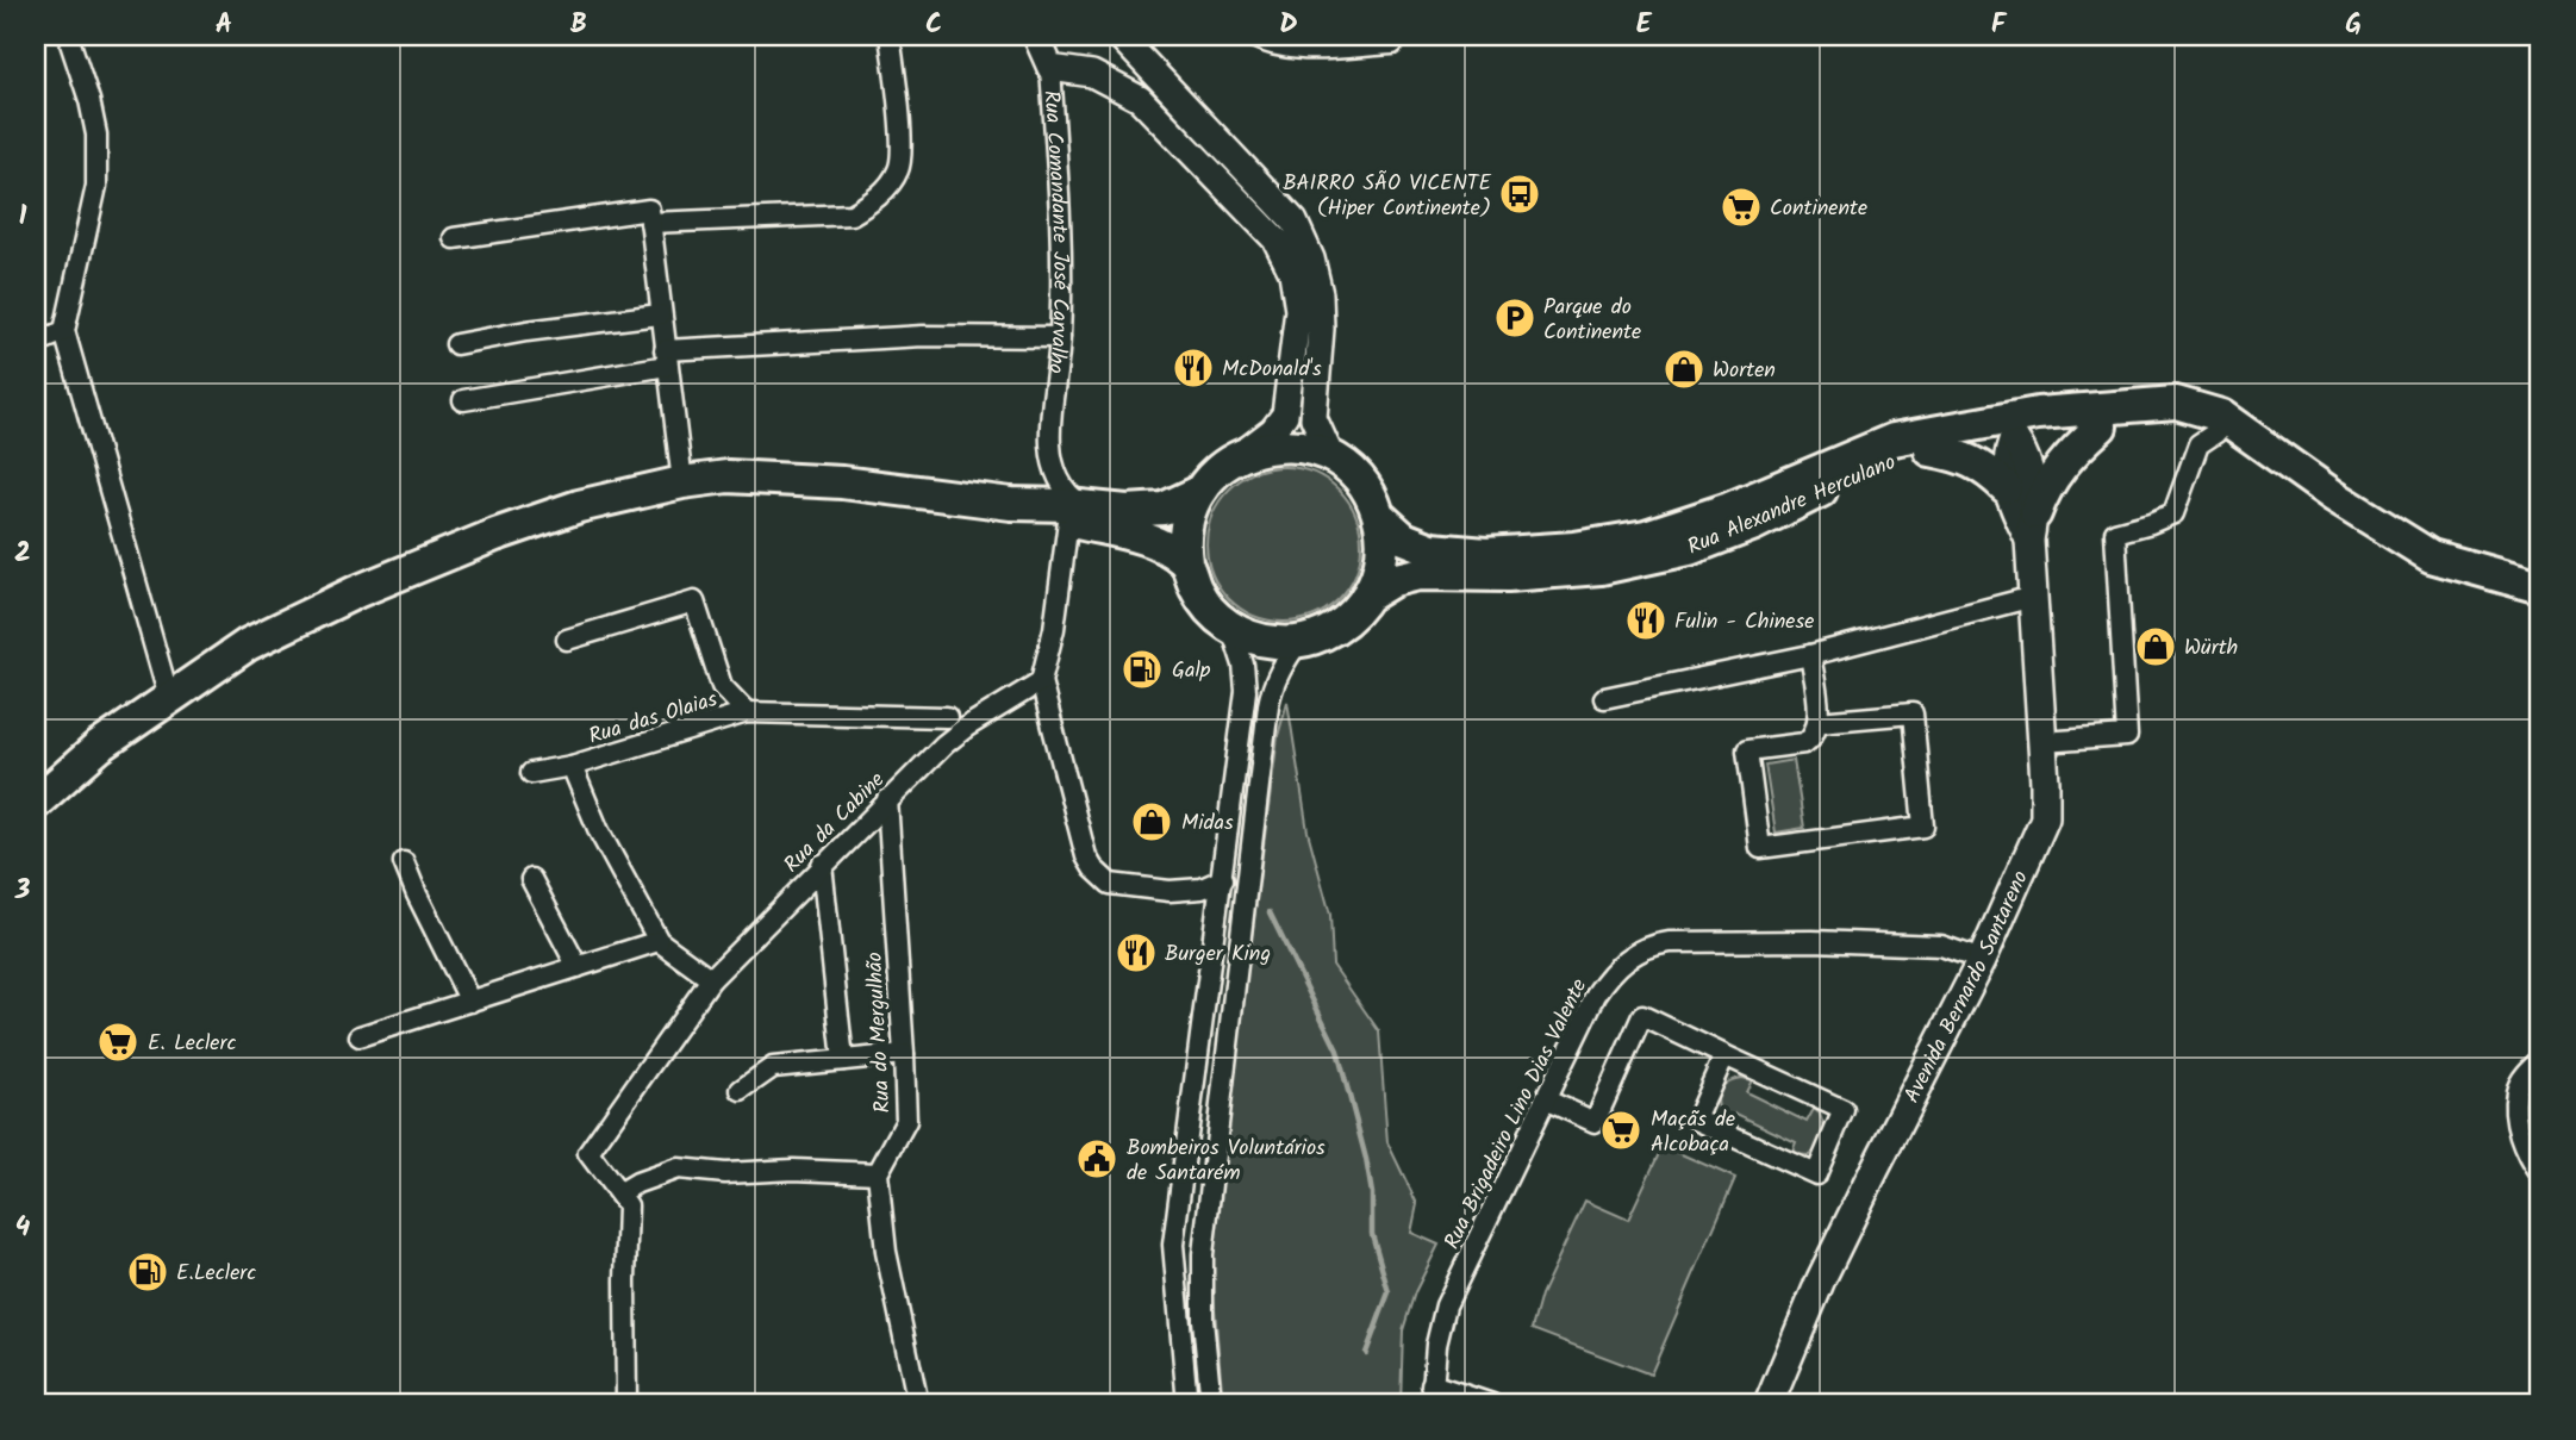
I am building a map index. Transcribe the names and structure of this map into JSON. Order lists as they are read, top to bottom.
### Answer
{
  "streets": {
    "main road": ["Rua Alexandre Herculano", "Avenida Bernardo Santareno"],
    "street": [
      "Rua Comandante José Carvalho",
      "Rua das Olaias",
      "Rua da Cabine",
      "Rua do Mergulhão",
      "Rua Brigadeiro Lino Dias Valente"
    ]
  },
  "crossings": [
    ["Rua Alexandre Herculano", "Avenida Bernardo Santareno"],
    ["Rua da Cabine", "Rua do Mergulhão"],
    ["Avenida Bernardo Santareno", "Rua Brigadeiro Lino Dias Valente"]
  ],
  "places": {
    "bus stop": ["BAIRRO SÃO VICENTE (Hiper Continente)"],
    "supermarket": ["Continente", "E. Leclerc", "Maçãs de Alcobaça"],
    "parking": ["Parque do Continente"],
    "restaurant": ["McDonald's", "Fulin - Chinese", "Burger King"],
    "shop": ["Worten", "Würth", "Midas"],
    "fuel station": ["Galp", "E.Leclerc"],
    "public building": ["Bombeiros Voluntários de Santarém"]
  },
  "grid": {
    "columns": [
      "A",
      "B",
      "C",
      "D",
      "E",
      "F",
      "G"
    ],
    "rows": [
      "1",
      "2",
      "3",
      "4"
    ]
  }
}
